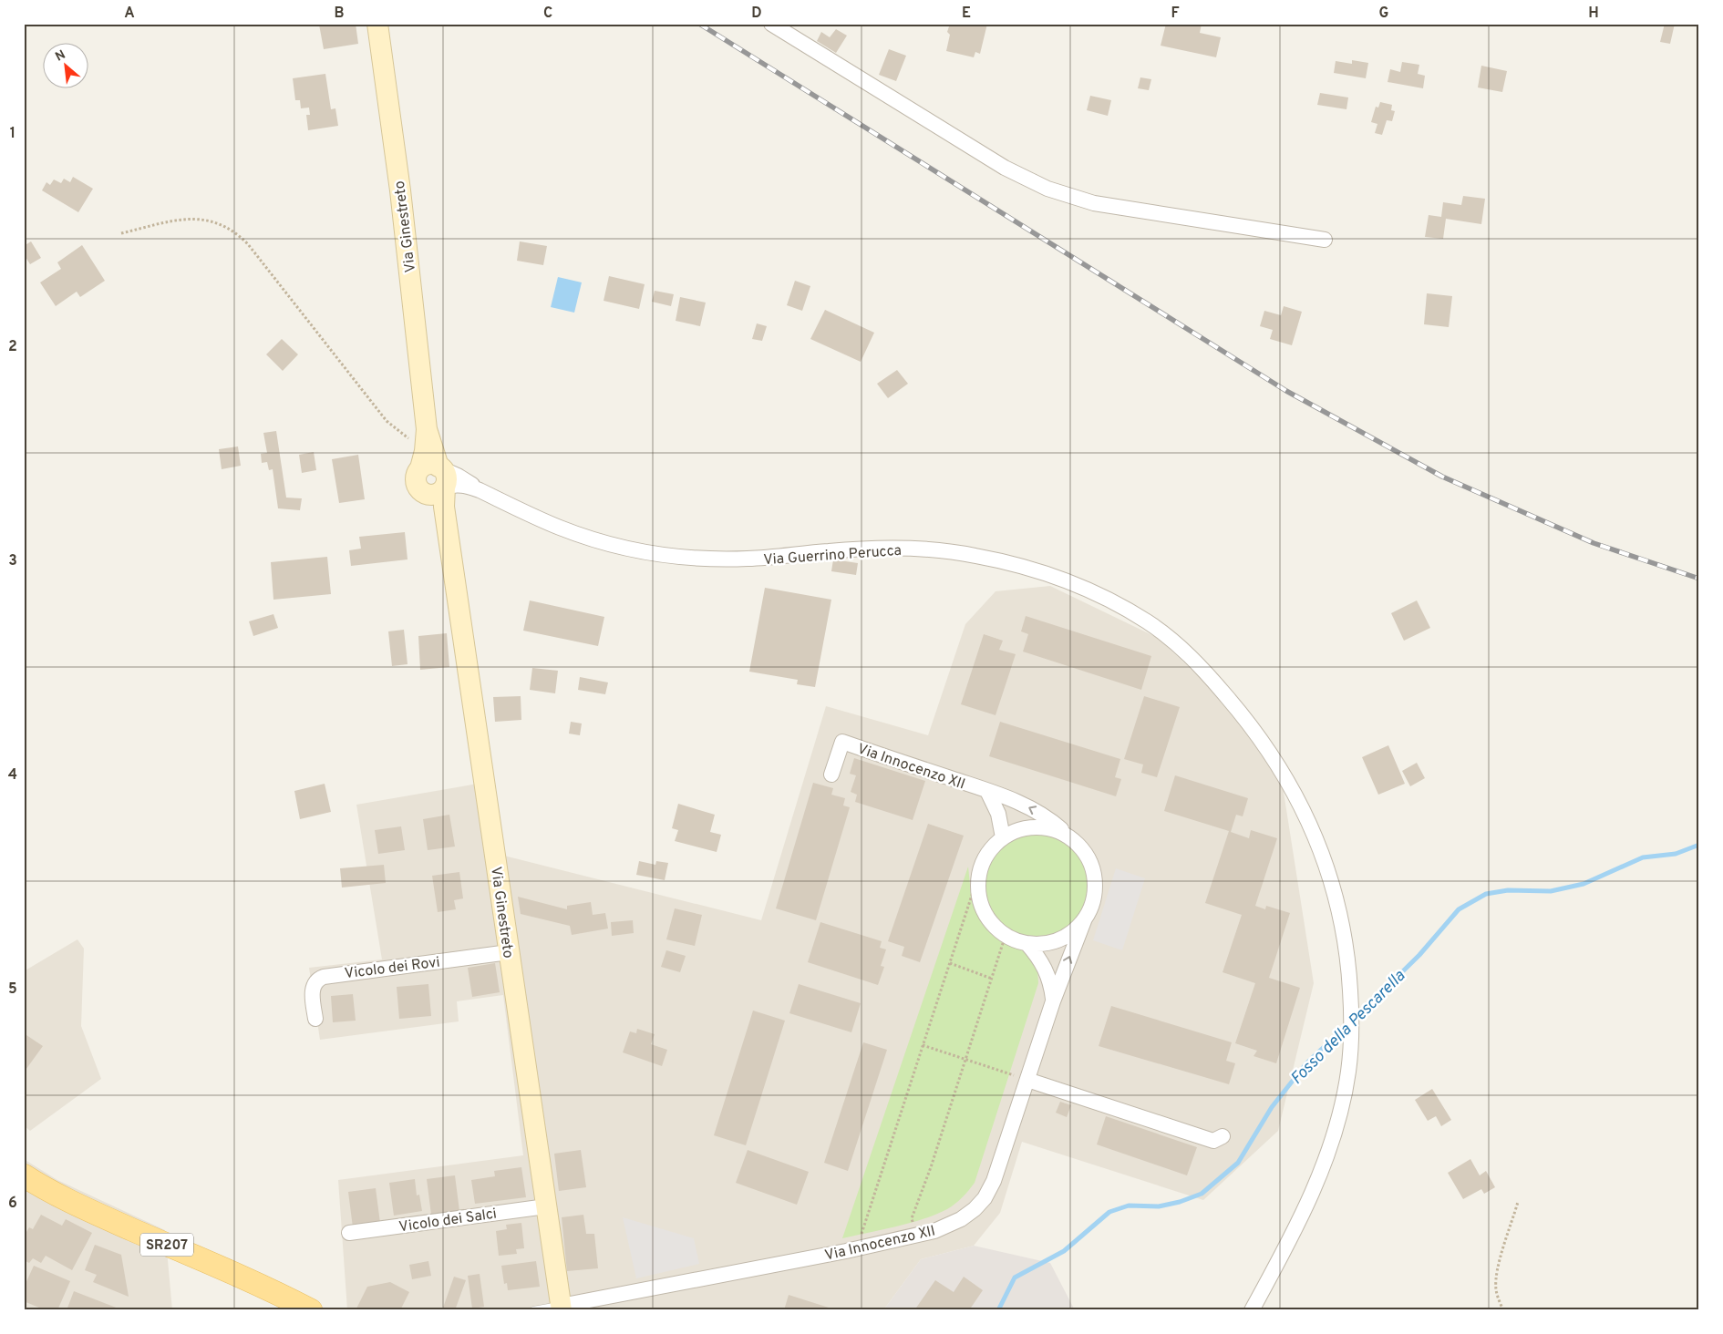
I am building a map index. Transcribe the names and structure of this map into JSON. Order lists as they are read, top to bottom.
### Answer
{
  "streets": {
    "main road": ["SR207"],
    "street": [
      "Via Ginestreto",
      "Via Guerrino Perucca",
      "Via Innocenzo XII",
      "Vicolo dei Rovi",
      "Vicolo dei Salci"
    ]
  },
  "crossings": [
    ["Via Ginestreto", "Via Guerrino Perucca"],
    ["Via Ginestreto", "Via Innocenzo XII"],
    ["Via Ginestreto", "Vicolo dei Rovi"],
    ["Via Ginestreto", "Vicolo dei Salci"]
  ],
  "water": ["Fosso della Pescarella"],
  "north": "top left",
  "grid": {
    "columns": [
      "A",
      "B",
      "C",
      "D",
      "E",
      "F",
      "G",
      "H"
    ],
    "rows": [
      "1",
      "2",
      "3",
      "4",
      "5",
      "6"
    ]
  }
}
